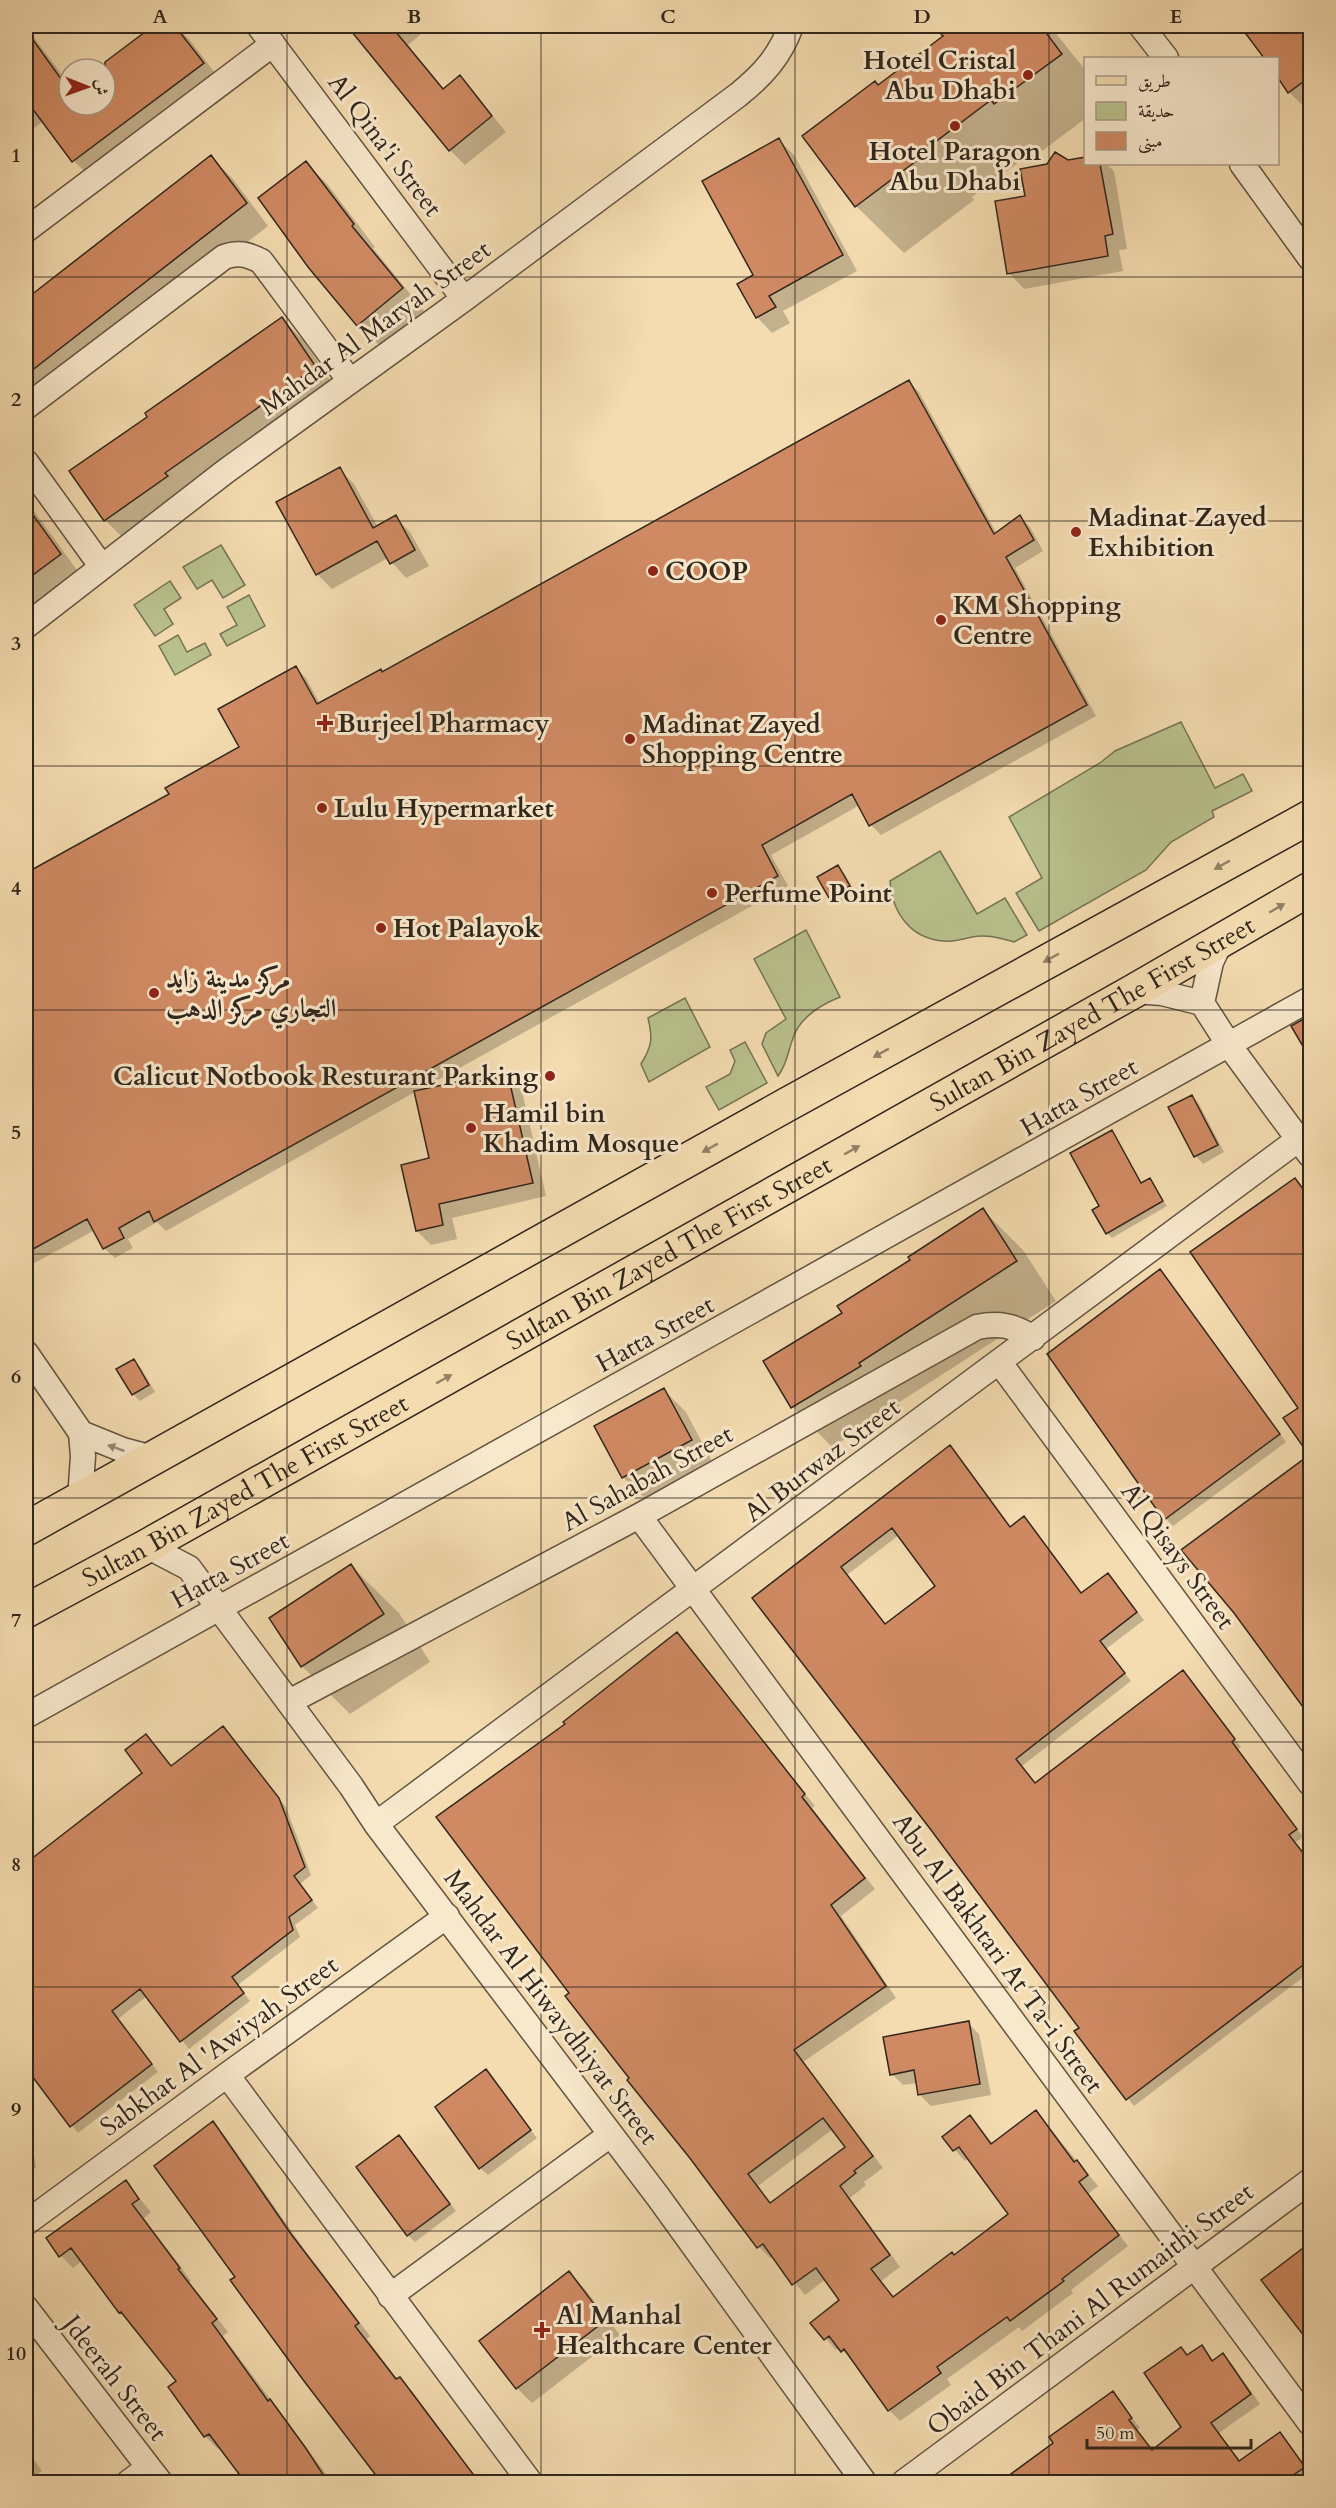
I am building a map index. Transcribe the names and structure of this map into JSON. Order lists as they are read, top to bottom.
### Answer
{
  "streets": {
    "main road": ["Sultan Bin Zayed The First Street"],
    "street": [
      "Al Qina'i Street",
      "Mahdar Al Maryah Street",
      "Hatta Street",
      "Al Burwaz Street",
      "Al Sahabah Street",
      "Al Qisays Street",
      "Abu Al Bakhtari At Ta-i Street",
      "Mahdar Al Hiwaydhiyat Street",
      "Sabkhat Al 'Awiyah Street",
      "Obaid Bin Thani Al Rumaithi Street",
      "Jdeerah Street"
    ]
  },
  "crossings": [
    ["Al Qina'i Street", "Mahdar Al Maryah Street"],
    ["Sultan Bin Zayed The First Street", "Mahdar Al Hiwaydhiyat Street"],
    ["Hatta Street", "Mahdar Al Hiwaydhiyat Street"],
    ["Al Burwaz Street", "Al Sahabah Street"],
    ["Al Burwaz Street", "Al Qisays Street"],
    ["Al Burwaz Street", "Abu Al Bakhtari At Ta-i Street"],
    ["Al Burwaz Street", "Mahdar Al Hiwaydhiyat Street"],
    ["Al Sahabah Street", "Abu Al Bakhtari At Ta-i Street"],
    ["Al Sahabah Street", "Mahdar Al Hiwaydhiyat Street"],
    ["Abu Al Bakhtari At Ta-i Street", "Obaid Bin Thani Al Rumaithi Street"],
    ["Mahdar Al Hiwaydhiyat Street", "Sabkhat Al 'Awiyah Street"]
  ],
  "places": {
    "other": [
      "Hotel Cristal Abu Dhabi",
      "Hotel Paragon Abu Dhabi",
      "Madinat Zayed Exhibition",
      "COOP",
      "KM Shopping Centre",
      "Madinat Zayed Shopping Centre",
      "Lulu Hypermarket",
      "Perfume Point",
      "Hot Palayok",
      "مركز مدينة زايد التجاري مركز الدهب",
      "Calicut Notbook Resturant Parking",
      "Hamil bin Khadim Mosque"
    ],
    "health": ["Burjeel Pharmacy", "Al Manhal Healthcare Center"]
  },
  "legend": ["طريق", "حديقة", "مبنى"],
  "scale_bar": "50 m",
  "north": "right",
  "grid": {
    "columns": [
      "A",
      "B",
      "C",
      "D",
      "E"
    ],
    "rows": [
      "1",
      "2",
      "3",
      "4",
      "5",
      "6",
      "7",
      "8",
      "9",
      "10"
    ]
  }
}
